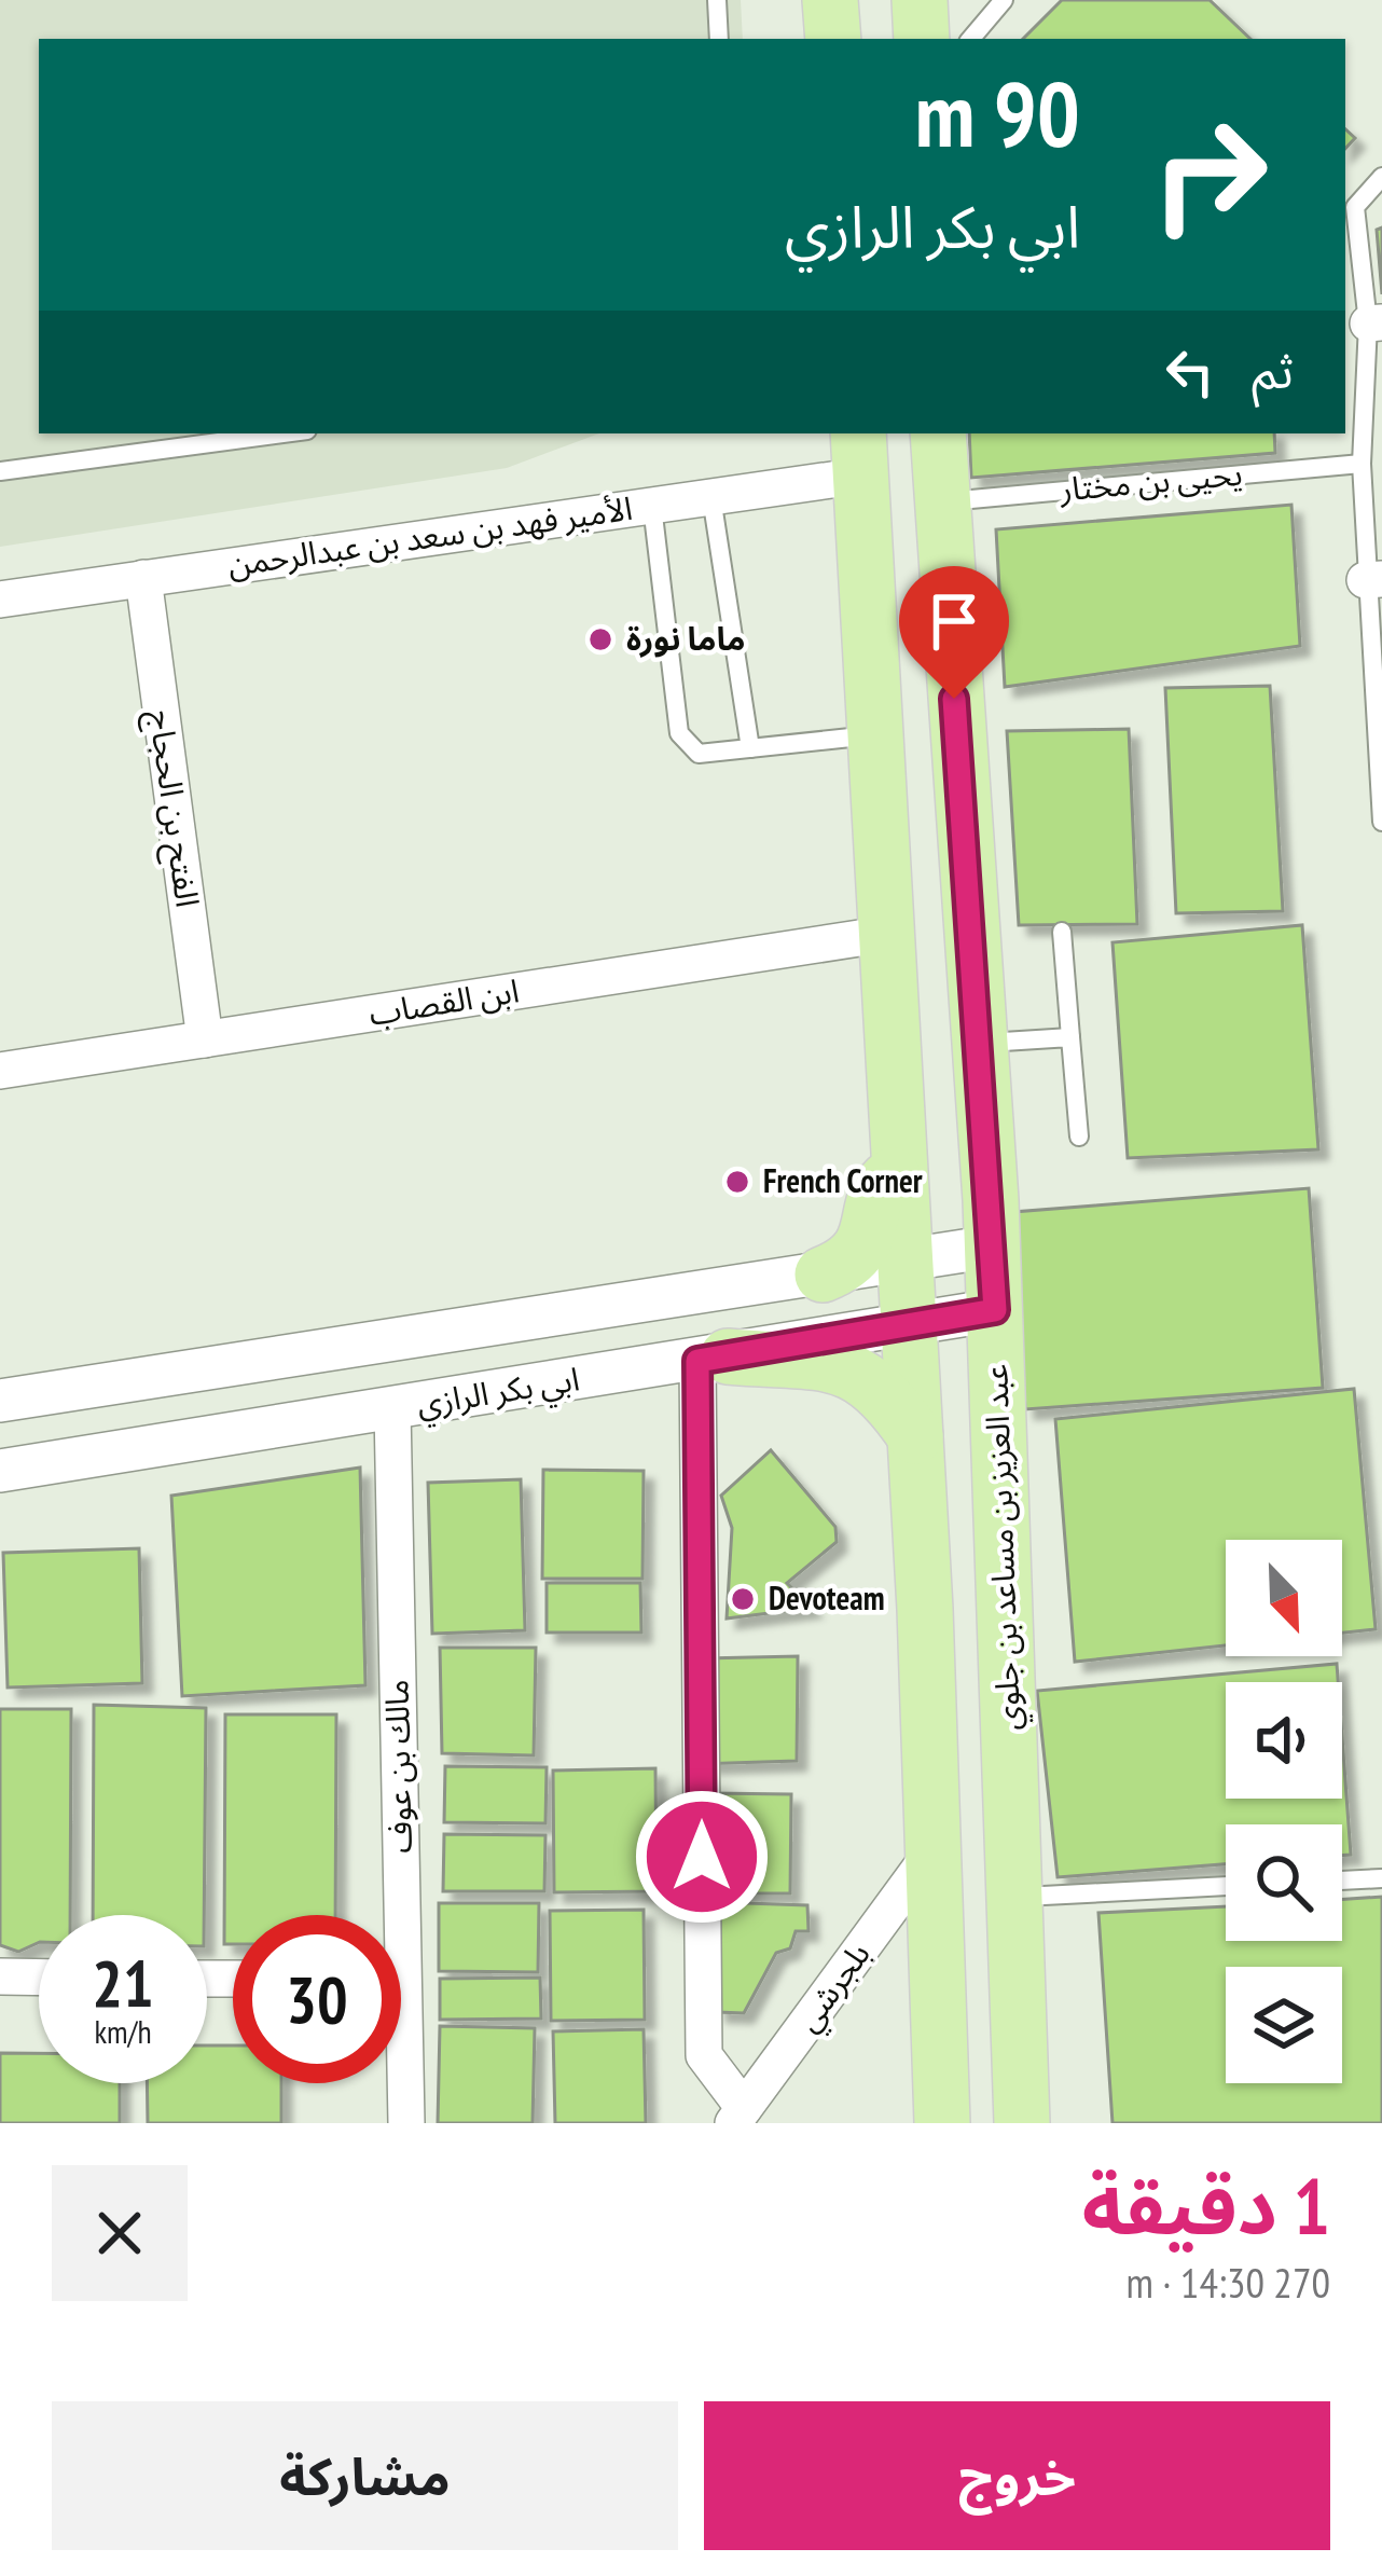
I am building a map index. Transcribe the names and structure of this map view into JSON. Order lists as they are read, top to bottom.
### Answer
{
  "streets": {
    "main road": ["عبد العزيز بن مساعد بن جلوي"],
    "street": [
      "الأمير فهد بن سعد بن عبدالرحمن",
      "الفتح بن الحجاج",
      "ابن القصاب",
      "ابي بكر الرازي",
      "مالك بن عوف",
      "بلجرشي"
    ],
    "lane": ["يحيى بن مختار"]
  },
  "crossings": [
    ["يحيى بن مختار", "عبد العزيز بن مساعد بن جلوي"],
    ["الأمير فهد بن سعد بن عبدالرحمن", "الفتح بن الحجاج"],
    ["الفتح بن الحجاج", "ابن القصاب"],
    ["ابي بكر الرازي", "عبد العزيز بن مساعد بن جلوي"],
    ["ابي بكر الرازي", "مالك بن عوف"]
  ],
  "places": ["ماما نورة", "French Corner", "Devoteam"],
  "north": "bottom right",
  "page": {
    "turn": ["90 m", "ابي بكر الرازي"],
    "then": "ثم",
    "speed": "21 km/h",
    "limit": "30",
    "heading": ["1 دقيقة", "270 m · 14:30"],
    "buttons": ["خروج", "مشاركة"]
  }
}
